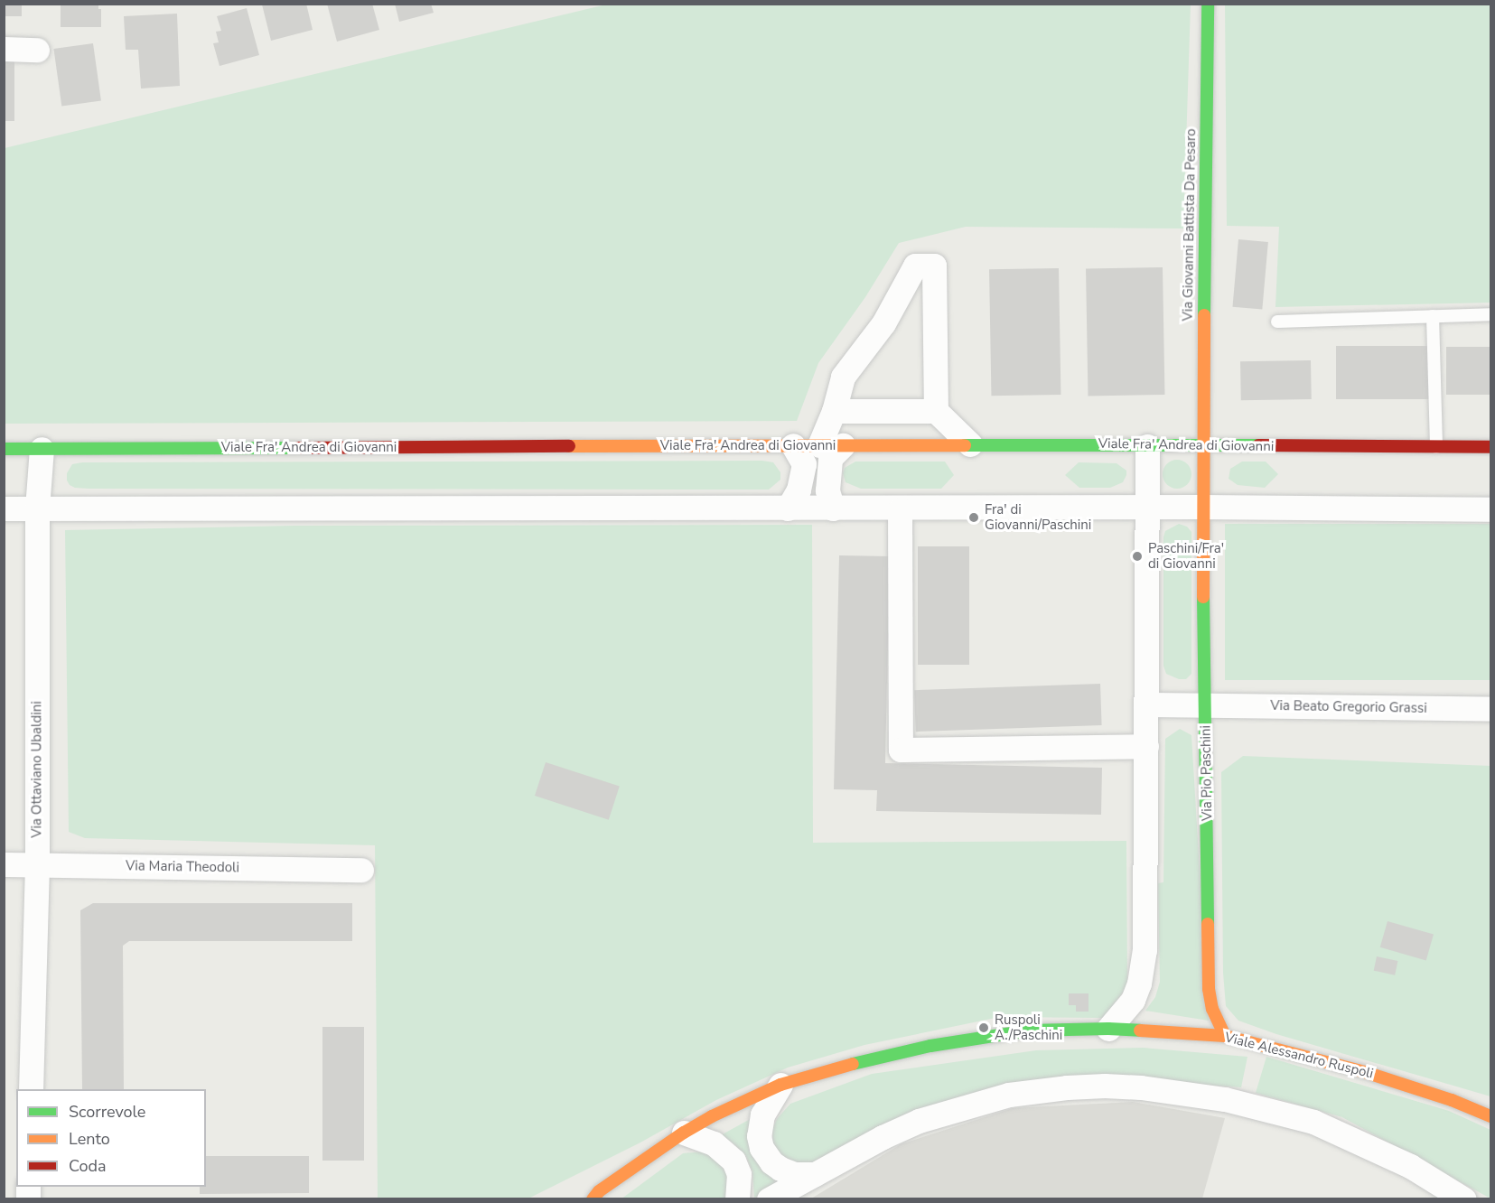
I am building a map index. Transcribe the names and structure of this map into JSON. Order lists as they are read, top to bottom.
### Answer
{
  "streets": {
    "street": [
      "Via Giovanni Battista Da Pesaro",
      "Viale Fra' Andrea di Giovanni",
      "Via Beato Gregorio Grassi",
      "Via Ottaviano Ubaldini",
      "Via Pio Paschini",
      "Via Maria Theodoli",
      "Viale Alessandro Ruspoli"
    ]
  },
  "crossings": [
    ["Via Giovanni Battista Da Pesaro", "Viale Fra' Andrea di Giovanni"],
    ["Via Giovanni Battista Da Pesaro", "Via Pio Paschini"],
    ["Viale Fra' Andrea di Giovanni", "Via Ottaviano Ubaldini"],
    ["Via Beato Gregorio Grassi", "Via Pio Paschini"],
    ["Via Ottaviano Ubaldini", "Via Maria Theodoli"],
    ["Via Pio Paschini", "Viale Alessandro Ruspoli"]
  ],
  "places": ["Fra' di Giovanni/Paschini", "Paschini/Fra' di Giovanni", "Ruspoli A./Paschini"],
  "legend": ["Scorrevole", "Lento", "Coda"]
}
